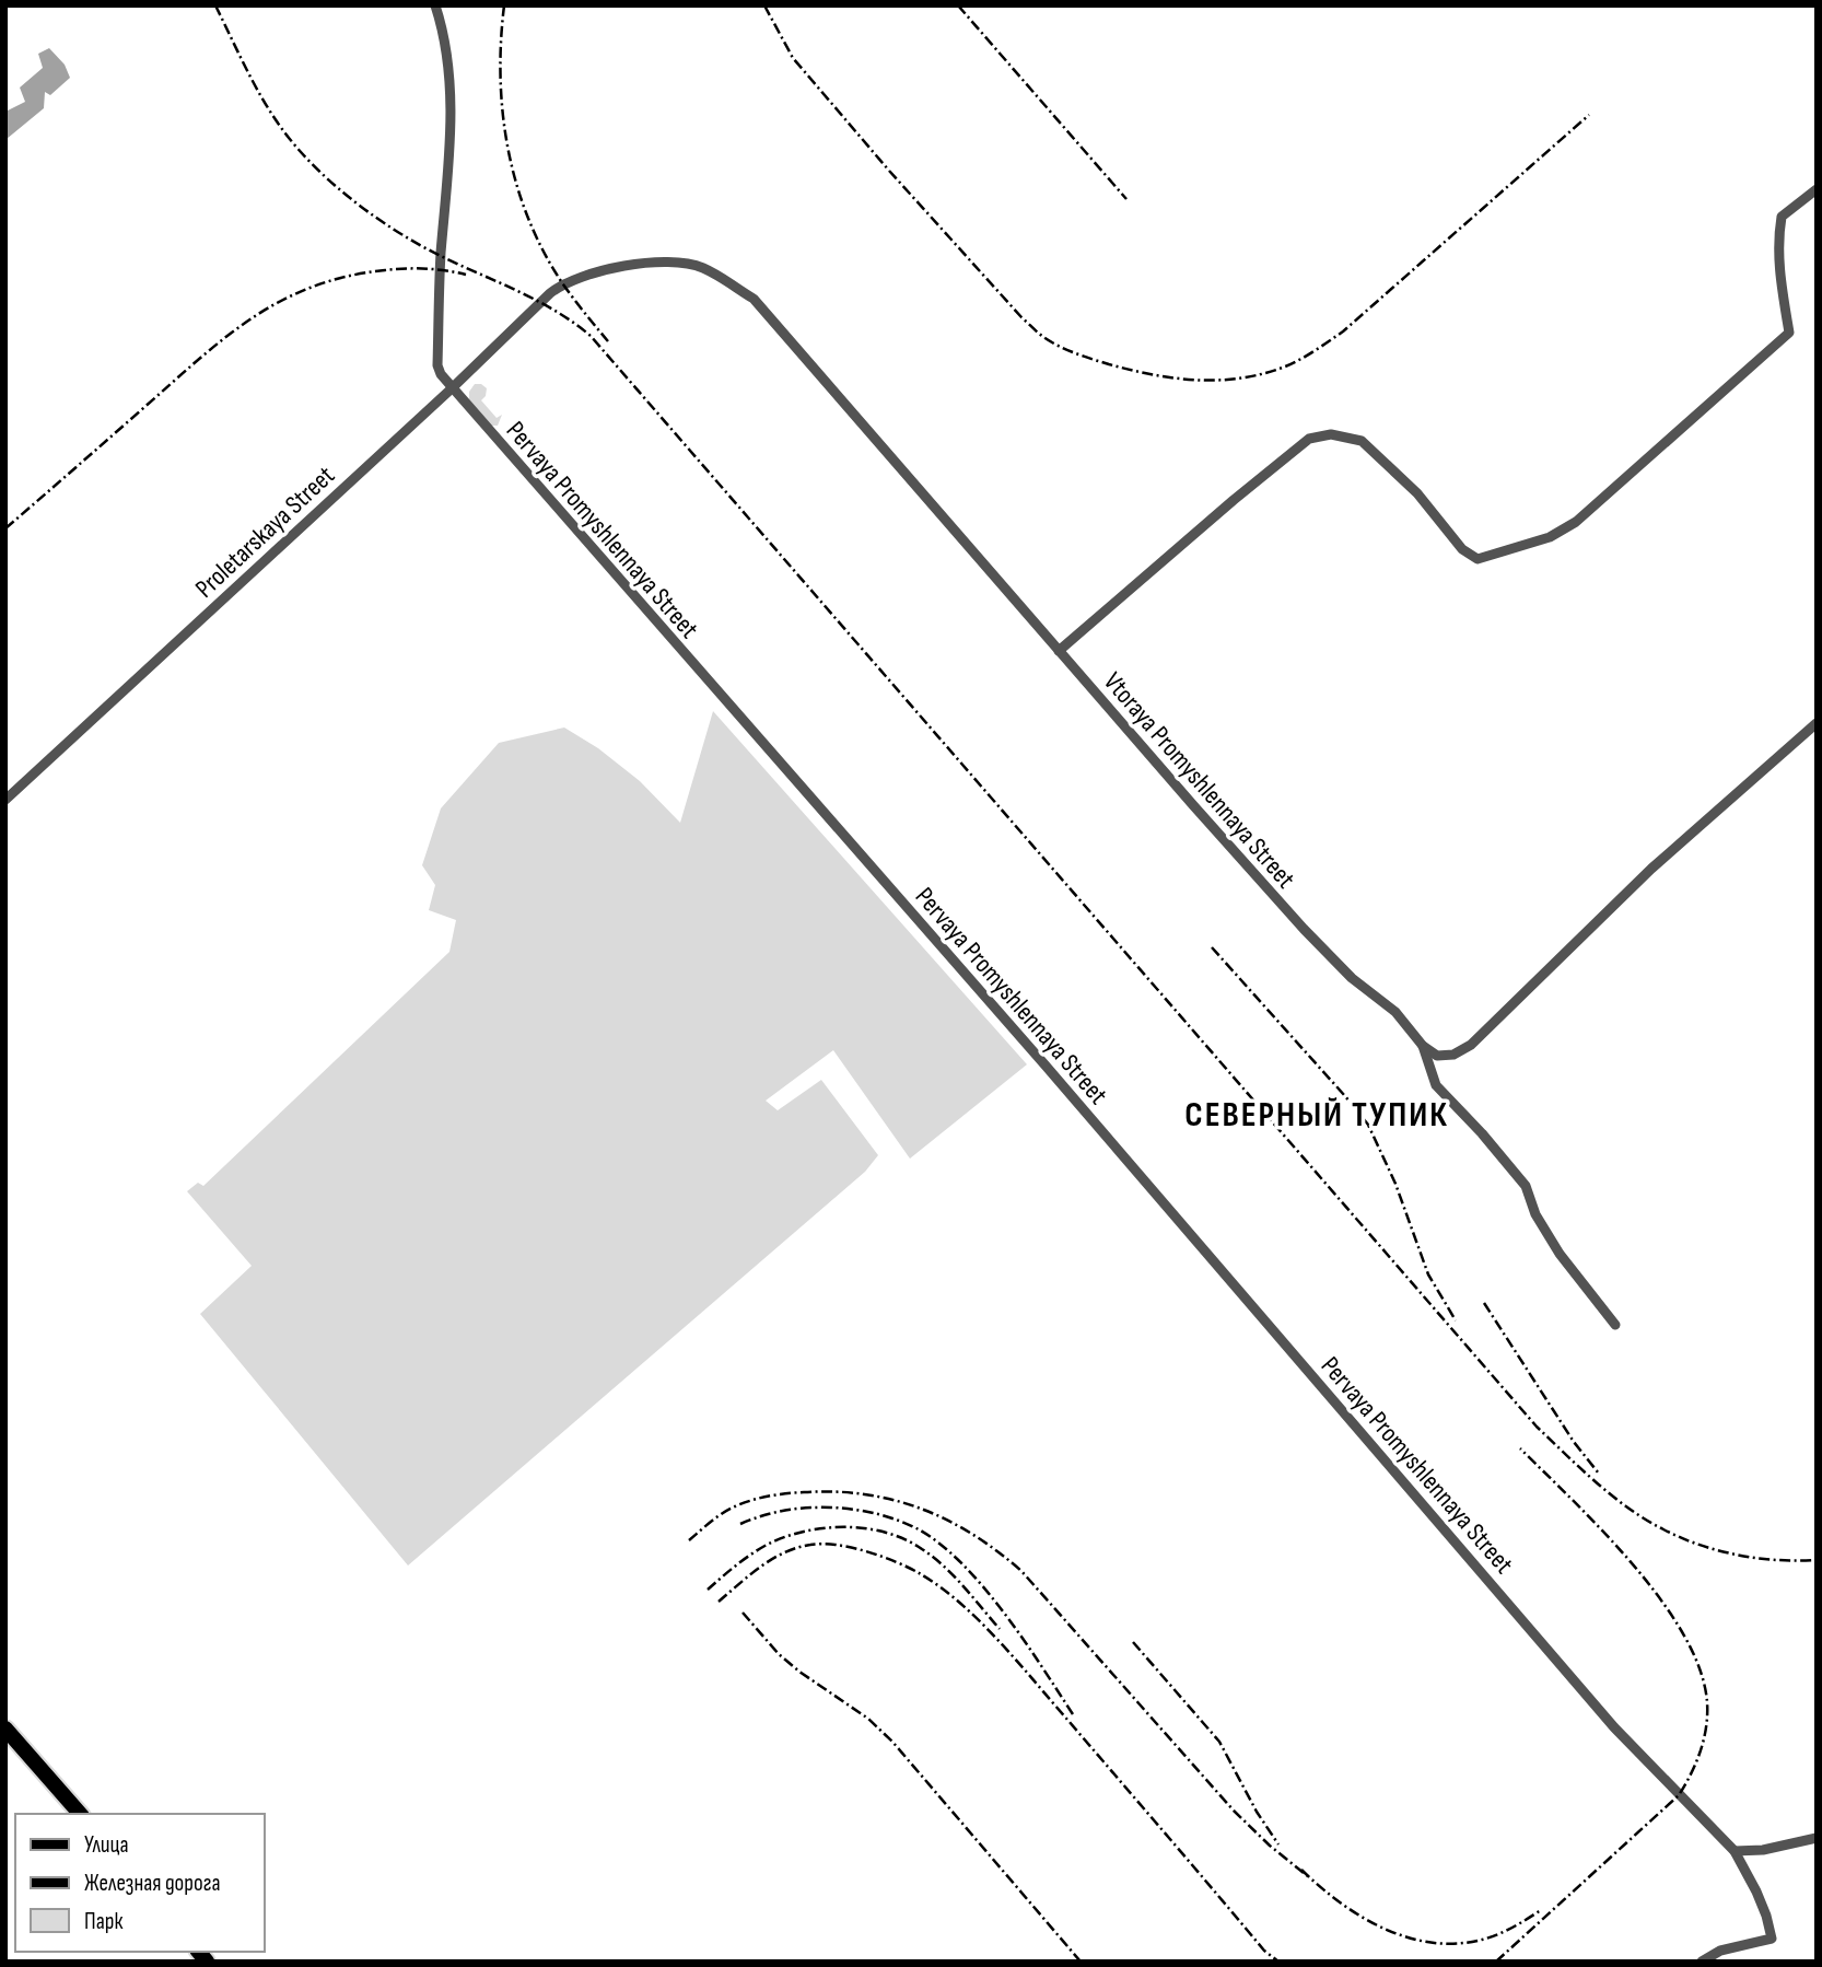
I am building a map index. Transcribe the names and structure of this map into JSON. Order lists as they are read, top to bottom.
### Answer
{
  "streets": {
    "street": ["Pervaya Promyshlennaya Street", "Proletarskaya Street", "Vtoraya Promyshlennaya Street"]
  },
  "crossings": [
    ["Pervaya Promyshlennaya Street", "Proletarskaya Street"],
    ["Proletarskaya Street", "Vtoraya Promyshlennaya Street"]
  ],
  "districts": ["СЕВЕРНЫЙ ТУПИК"],
  "legend": ["Улица", "Железная дорога", "Парк"]
}
